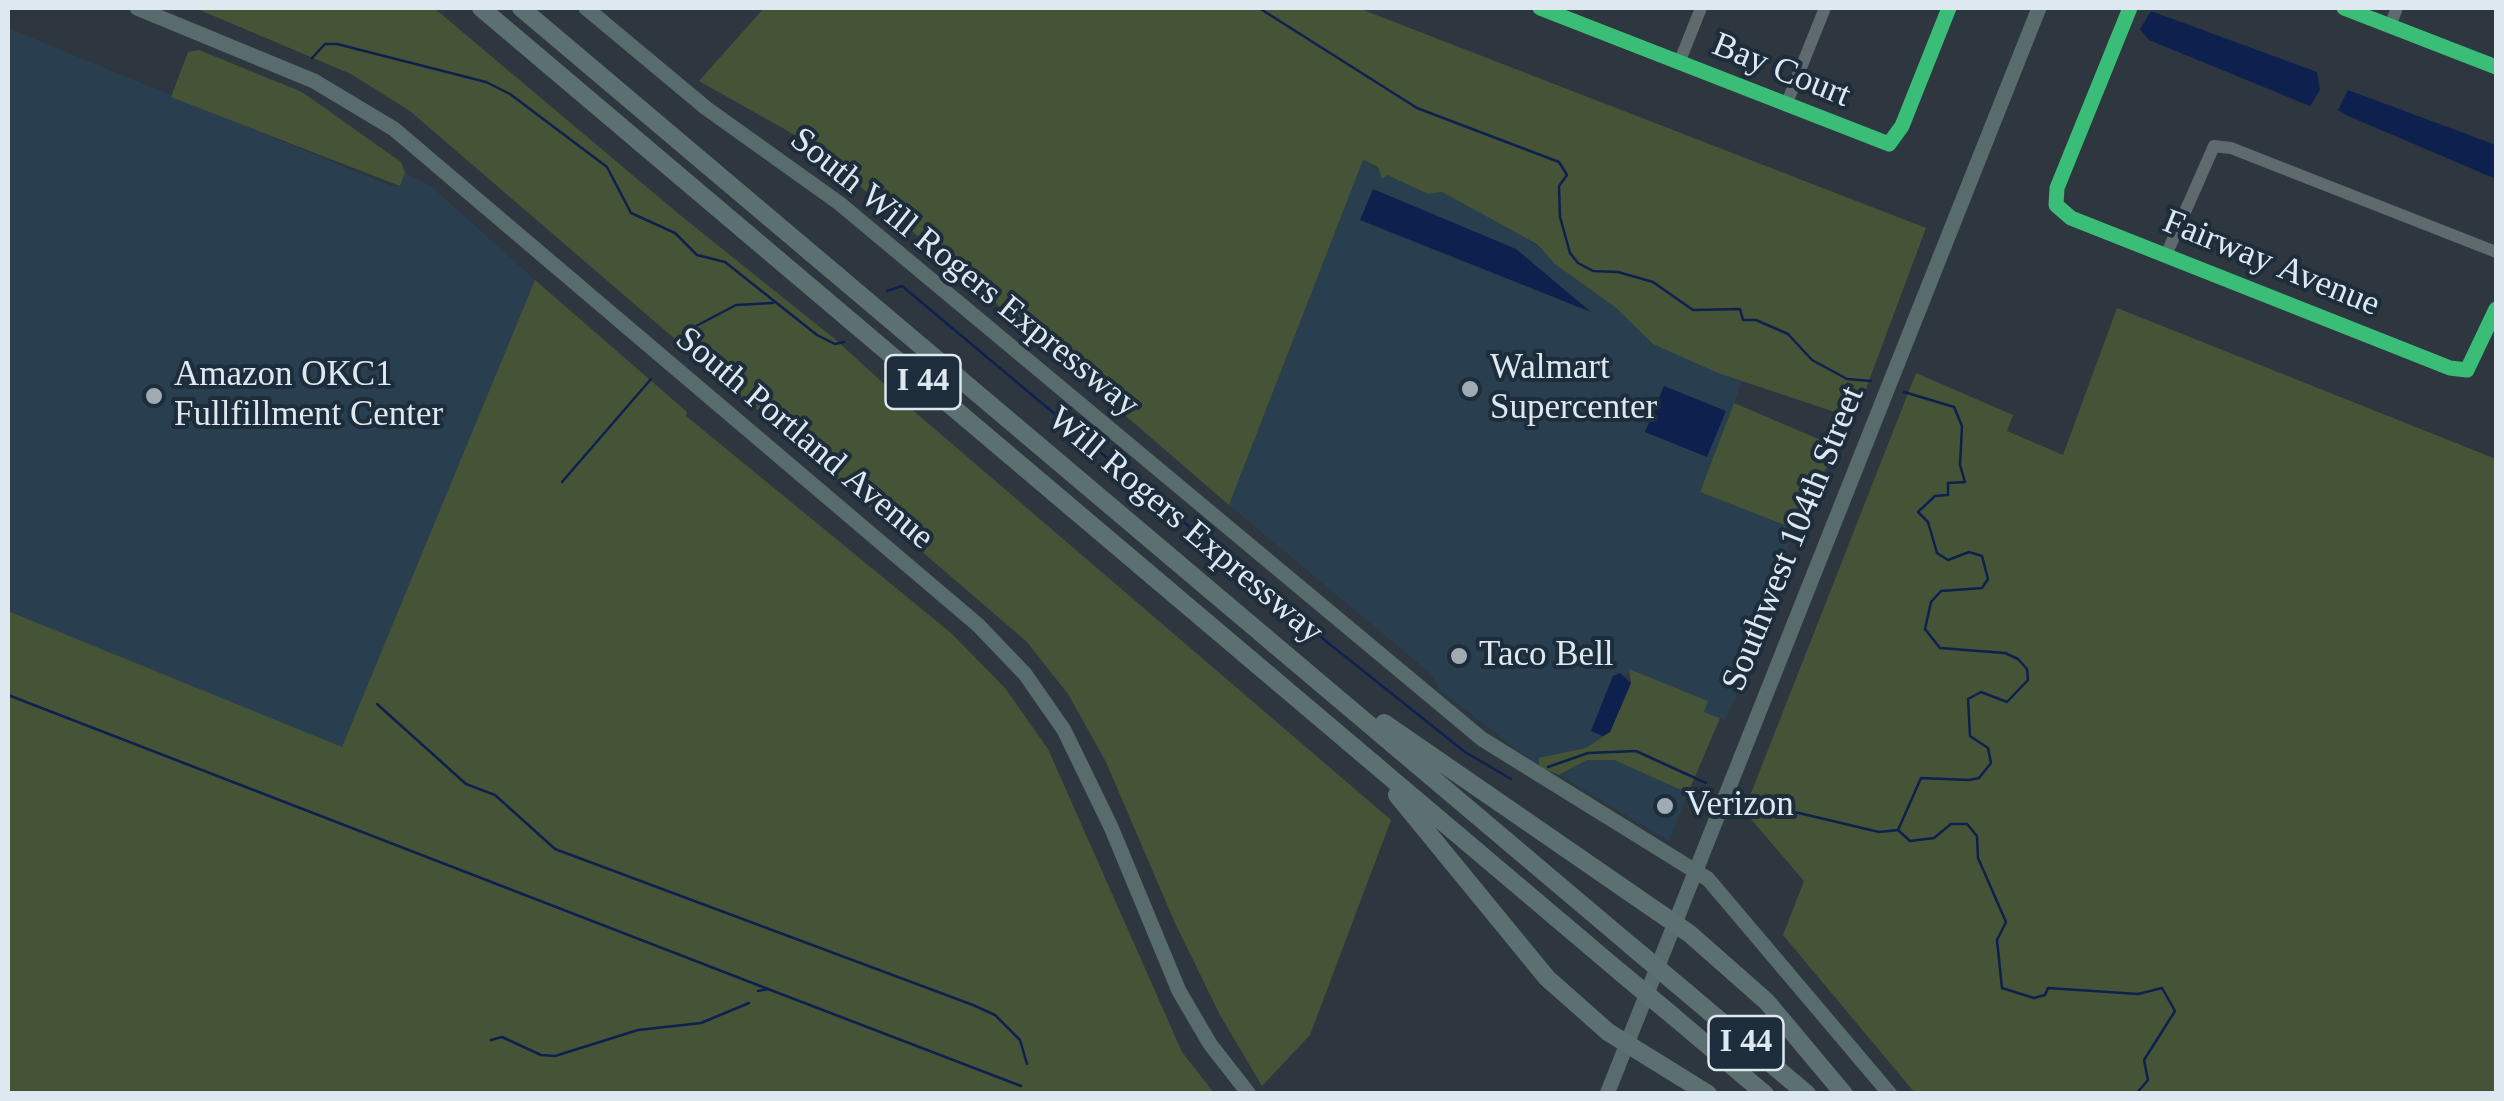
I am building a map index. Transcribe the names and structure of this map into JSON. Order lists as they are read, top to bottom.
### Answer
{
  "streets": {
    "highway": ["I 44", "Will Rogers Expressway"],
    "main road": ["South Will Rogers Expressway", "South Portland Avenue", "Southwest 104th Street"],
    "street": ["Bay Court", "Fairway Avenue"]
  },
  "crossings": [
    ["South Will Rogers Expressway", "Southwest 104th Street"]
  ],
  "places": [
    "Walmart Supercenter",
    "Amazon OKC1 Fullfillment Center",
    "Taco Bell",
    "Verizon"
  ]
}
